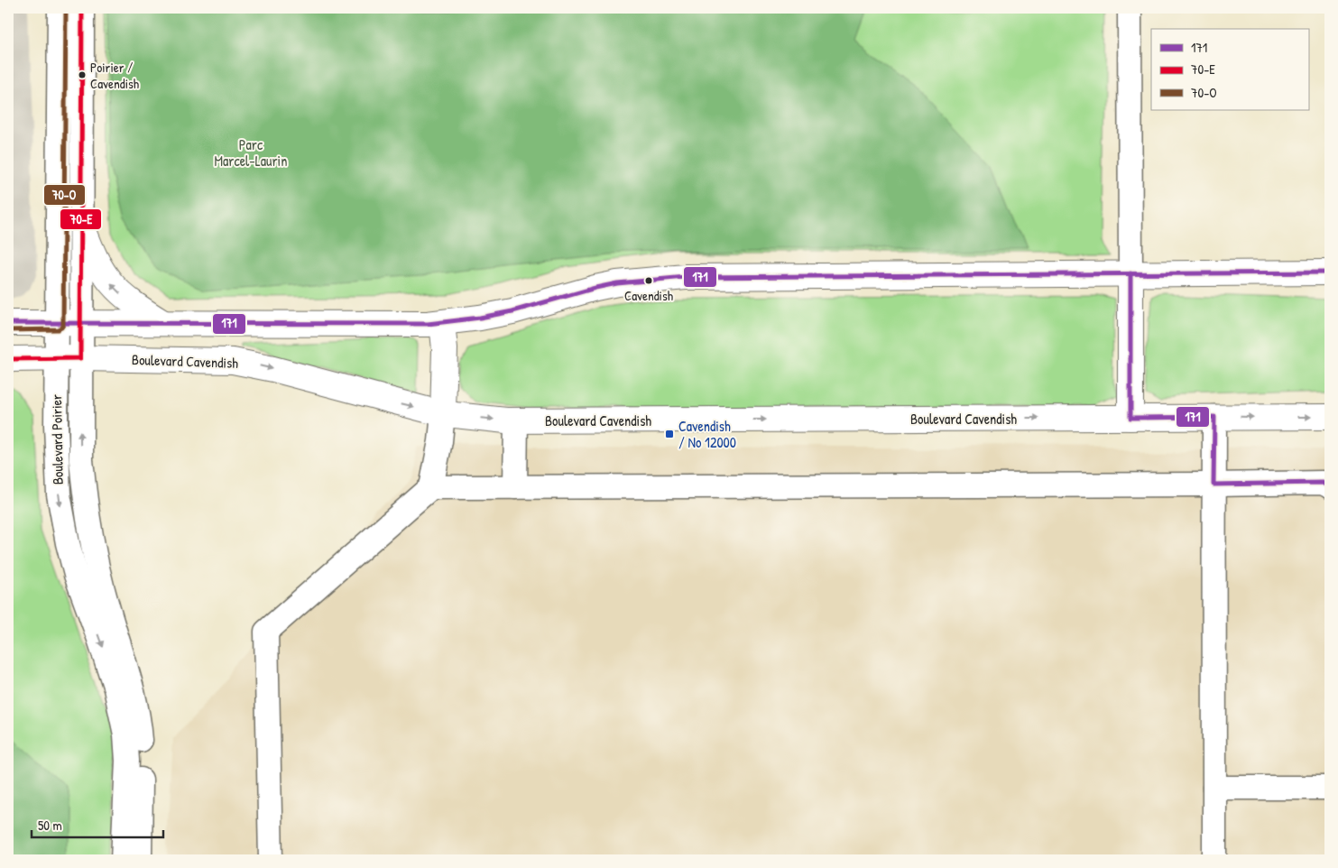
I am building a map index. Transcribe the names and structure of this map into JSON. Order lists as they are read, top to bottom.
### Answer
{
  "streets": {
    "main road": ["Boulevard Cavendish"],
    "street": ["Boulevard Poirier"]
  },
  "crossings": [
    ["Boulevard Cavendish", "Boulevard Poirier"]
  ],
  "parks": ["Parc Marcel-Laurin"],
  "places": {
    "other": ["Poirier / Cavendish", "Cavendish"],
    "transit": ["Cavendish / No 12000"]
  },
  "lines": ["transit line 70-E", "transit line 70-O", "transit line 171"],
  "legend": ["171", "70-E", "70-O"],
  "scale_bar": "50 m"
}
